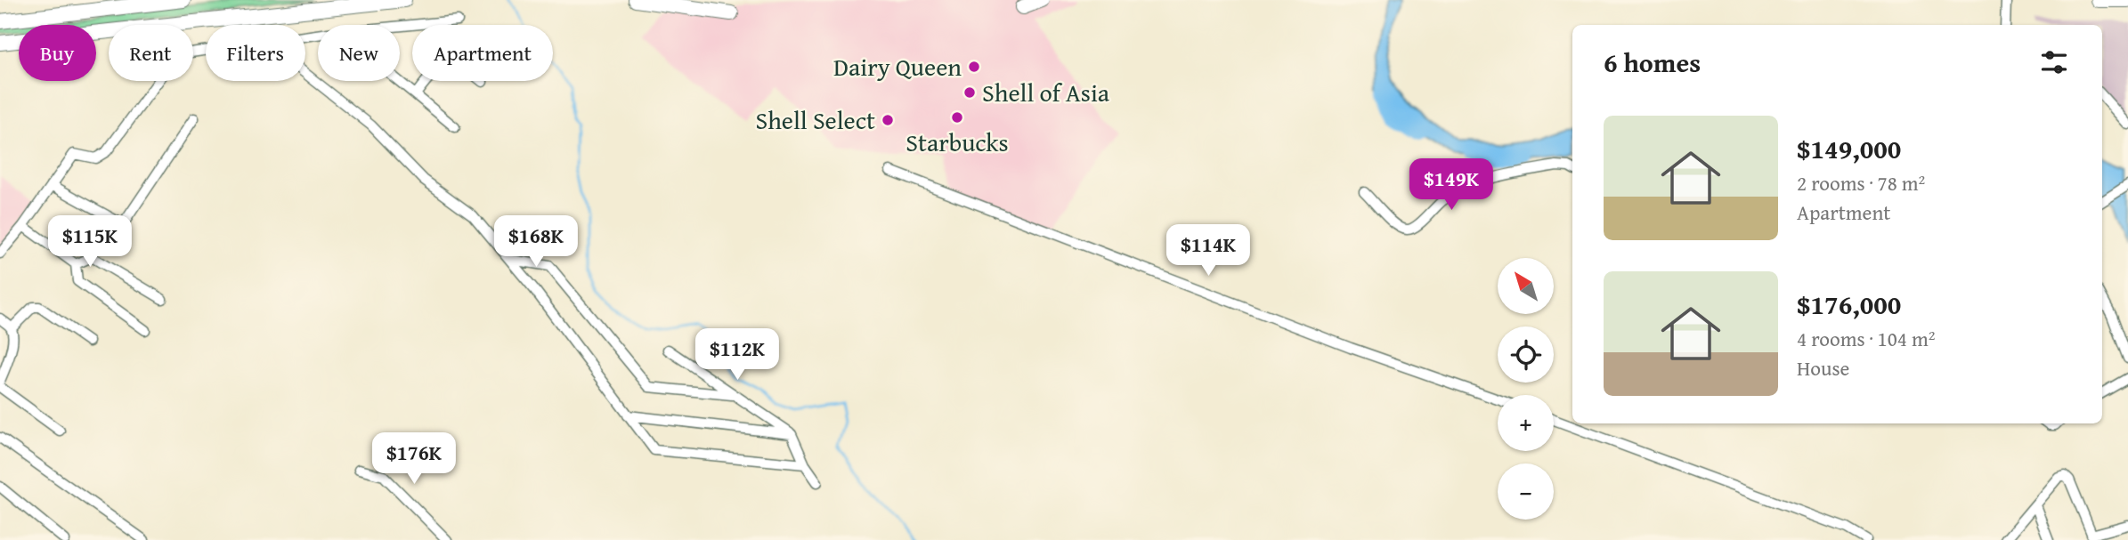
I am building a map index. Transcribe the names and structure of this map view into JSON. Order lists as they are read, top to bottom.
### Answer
{
  "places": [
    "Dairy Queen",
    "Shell of Asia",
    "Starbucks",
    "Shell Select"
  ],
  "north": "top left",
  "page": {
    "chip": [
      "Buy",
      "Rent",
      "Filters",
      "New",
      "Apartment"
    ],
    "heading": "6 homes",
    "list": [
      {
        "name": "$149,000",
        "note": "2 rooms · 78 m² · Apartment"
      },
      {
        "name": "$176,000",
        "note": "4 rooms · 104 m² · House"
      }
    ],
    "price": [
      "$149K",
      "$115K",
      "$168K",
      "$114K",
      "$112K",
      "$176K"
    ],
    "map_buttons": ["+", "−"]
  }
}
